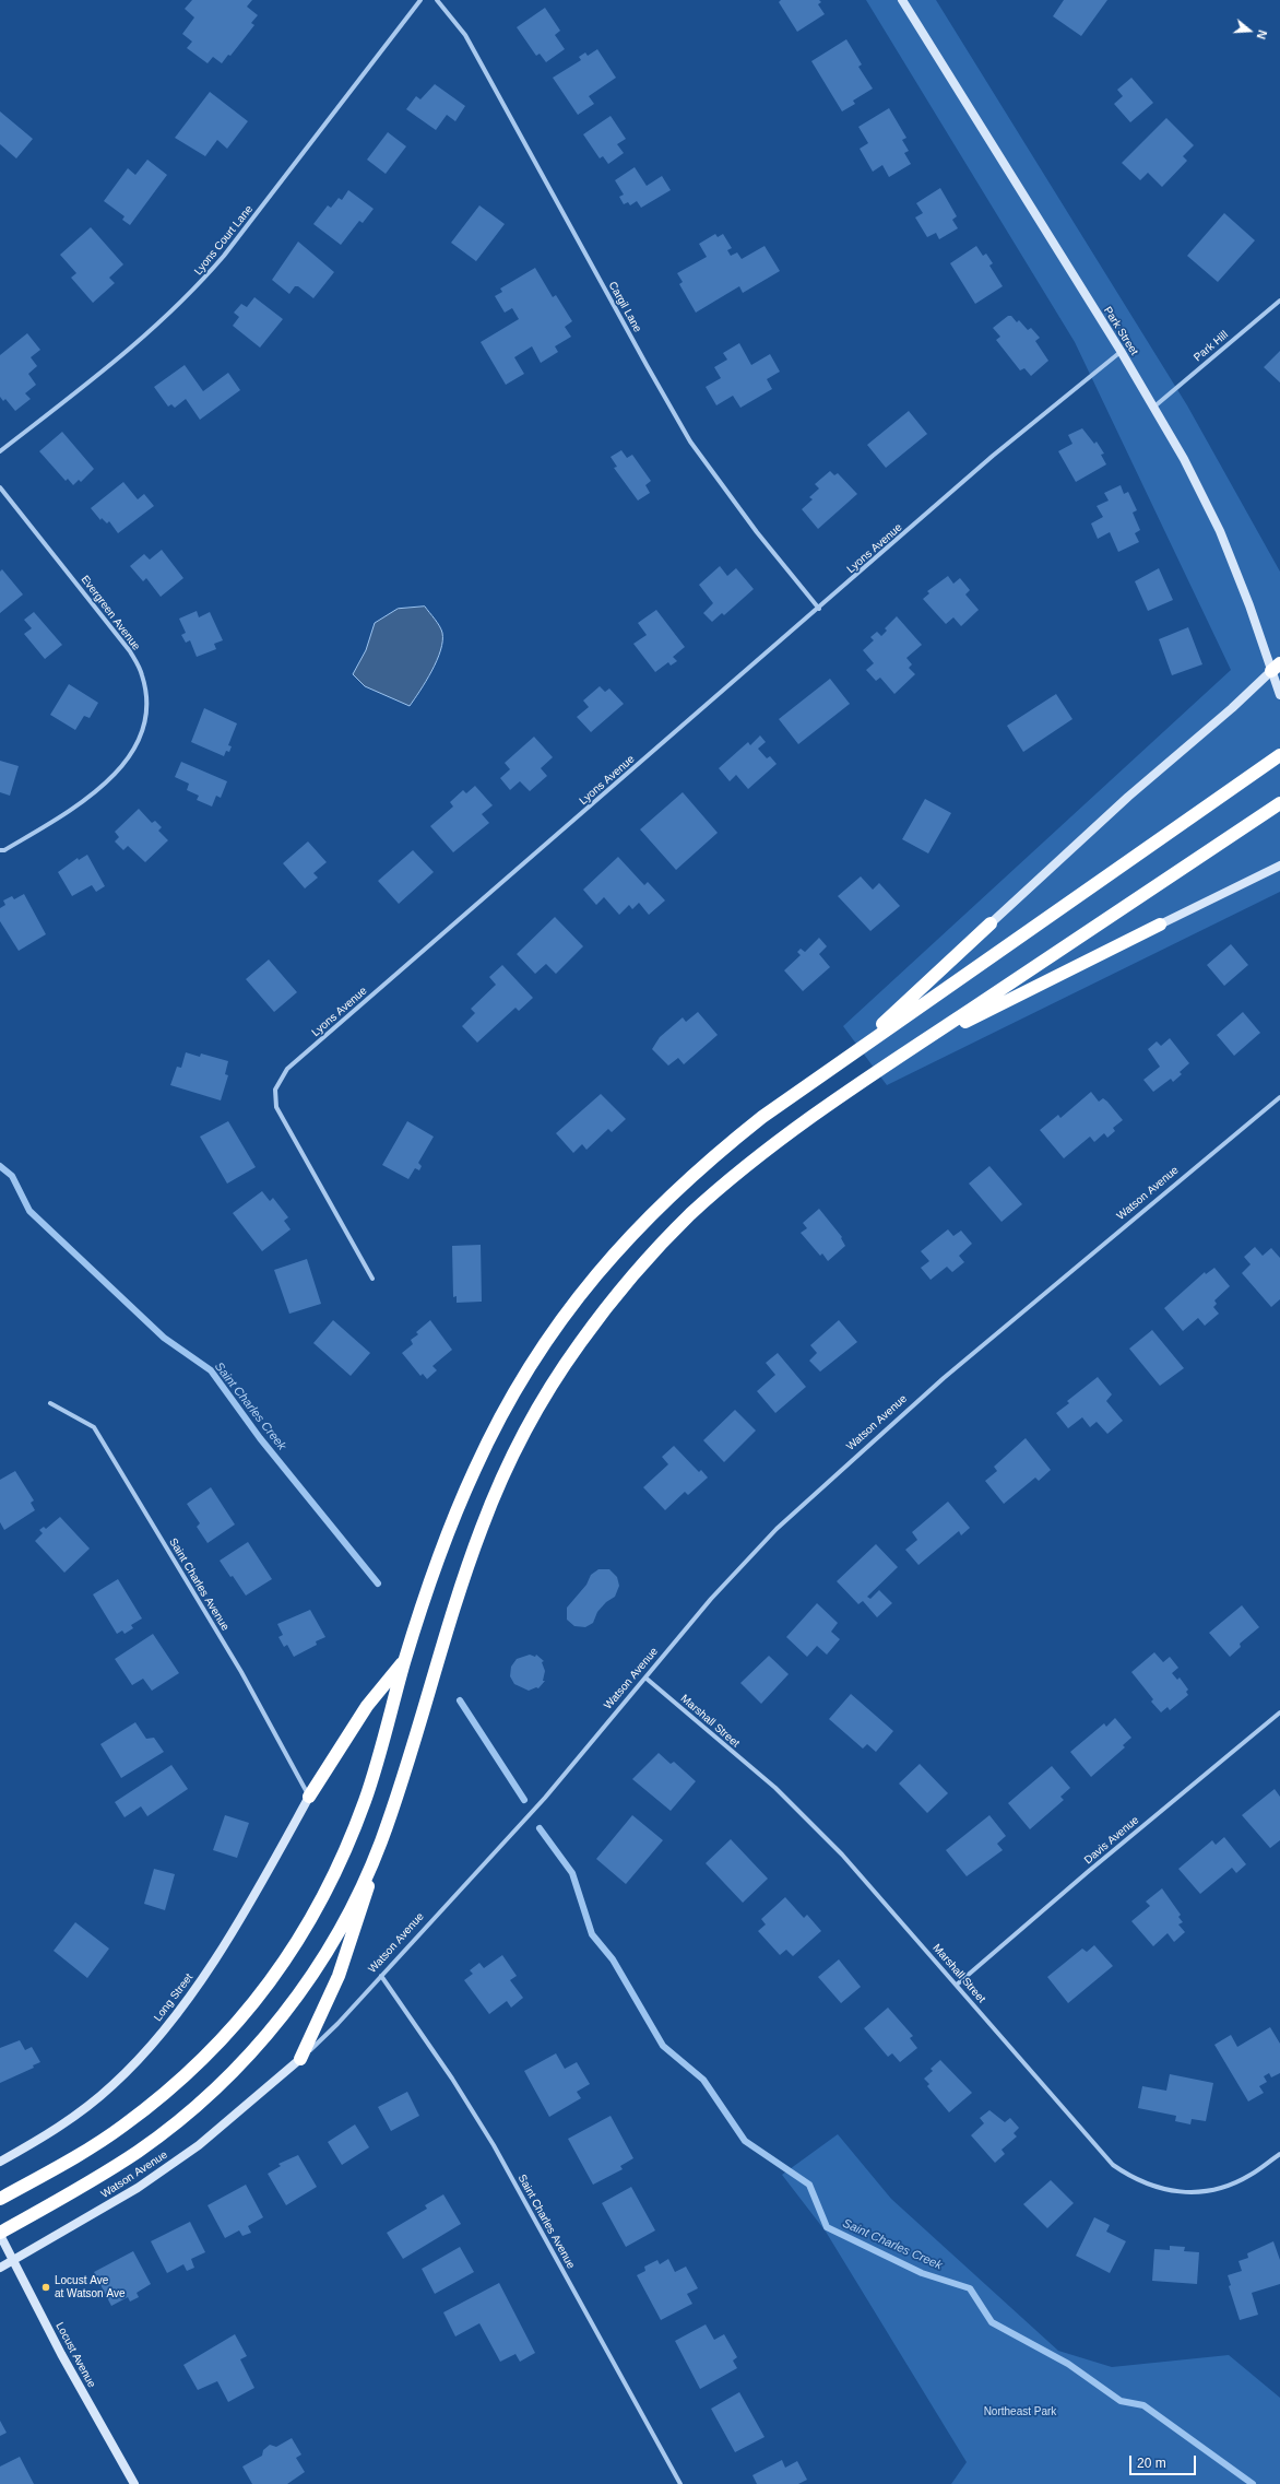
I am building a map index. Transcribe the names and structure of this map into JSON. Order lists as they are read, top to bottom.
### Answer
{
  "streets": {
    "street": [
      "Lyons Court Lane",
      "Cargil Lane",
      "Park Street",
      "Park Hill",
      "Lyons Avenue",
      "Evergreen Avenue",
      "Watson Avenue",
      "Saint Charles Avenue",
      "Marshall Street",
      "Davis Avenue",
      "Long Street",
      "Locust Avenue"
    ]
  },
  "crossings": [
    ["Cargil Lane", "Lyons Avenue"],
    ["Park Street", "Park Hill"],
    ["Park Street", "Lyons Avenue"],
    ["Watson Avenue", "Saint Charles Avenue"],
    ["Watson Avenue", "Marshall Street"],
    ["Watson Avenue", "Locust Avenue"],
    ["Saint Charles Avenue", "Long Street"],
    ["Marshall Street", "Davis Avenue"]
  ],
  "water": ["Saint Charles Creek"],
  "parks": ["Northeast Park"],
  "places": ["Locust Ave at Watson Ave"],
  "scale_bar": "20 m",
  "north": "right"
}
